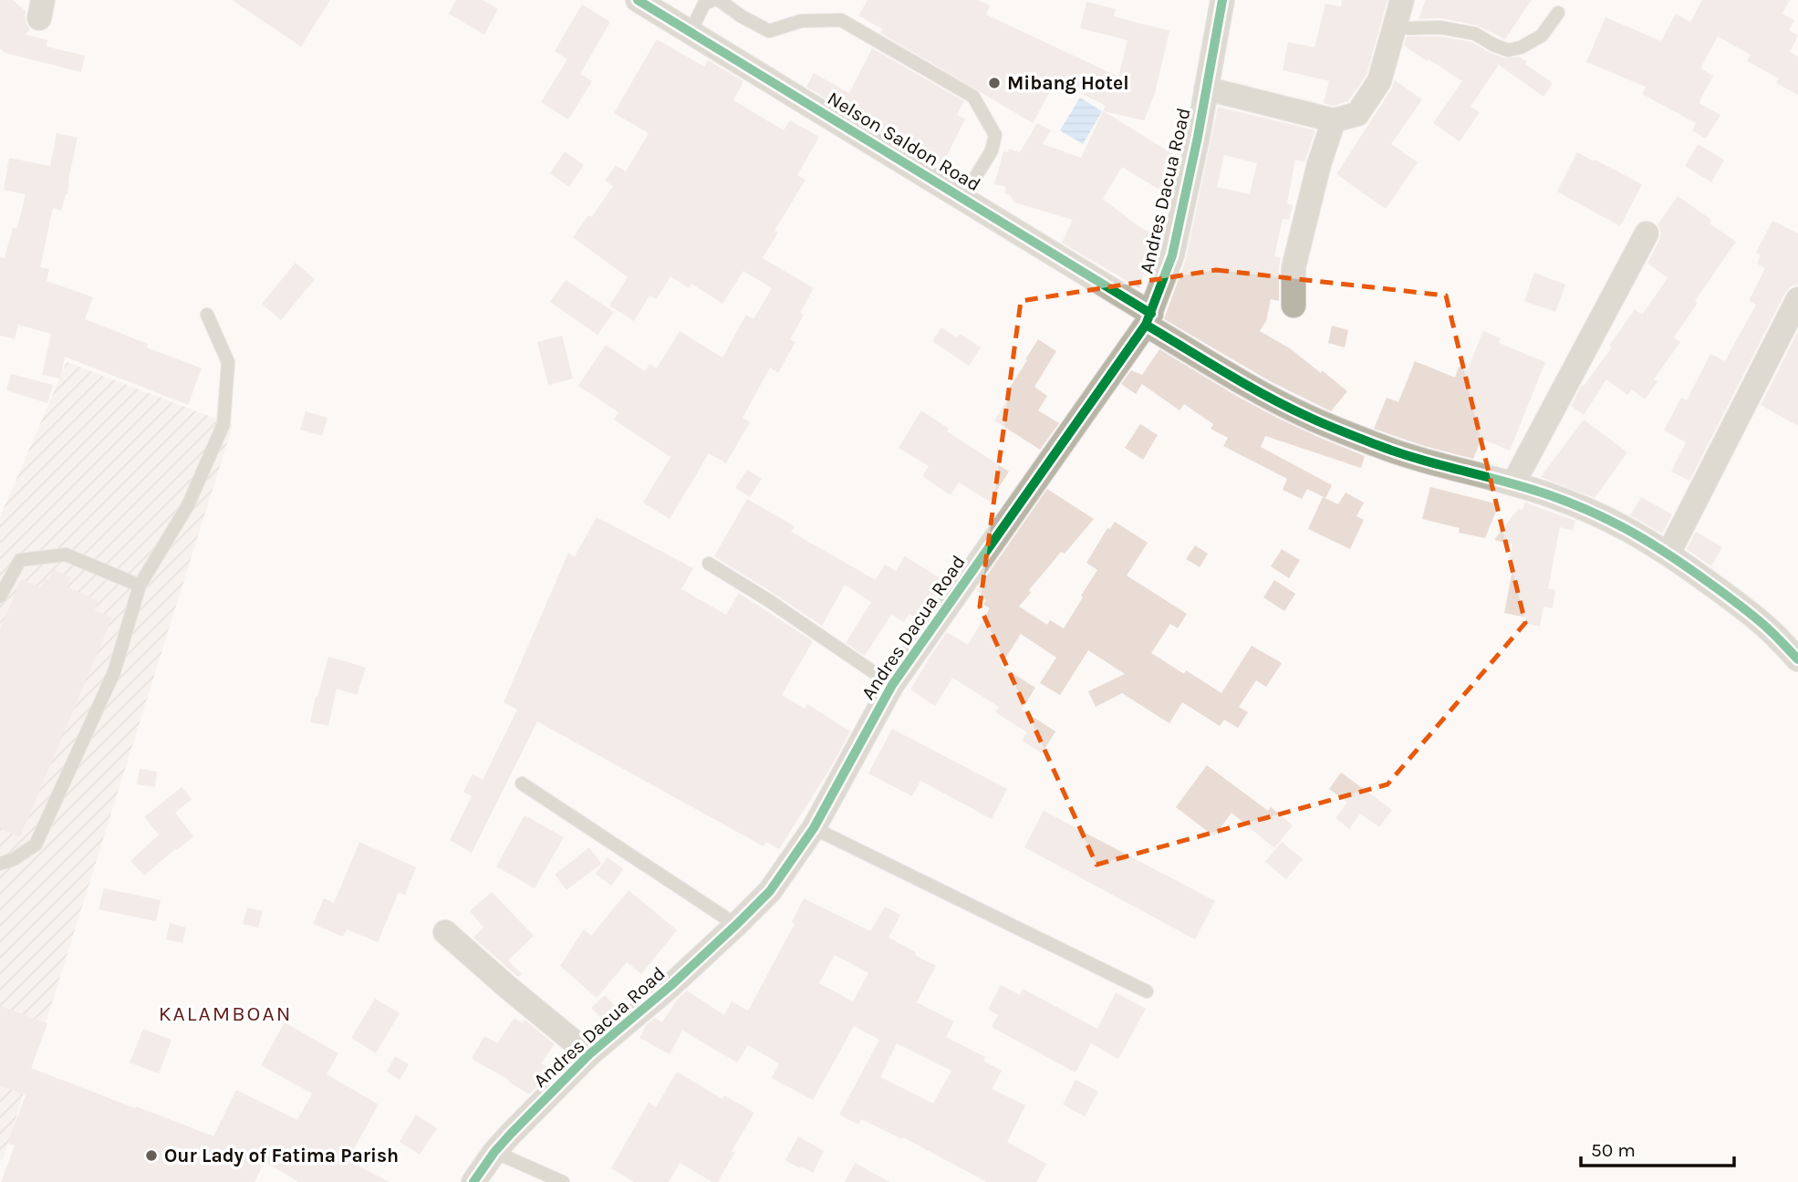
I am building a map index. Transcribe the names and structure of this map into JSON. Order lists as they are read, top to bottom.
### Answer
{
  "streets": {
    "street": ["Nelson Saldon Road", "Andres Dacua Road"]
  },
  "crossings": [
    ["Nelson Saldon Road", "Andres Dacua Road"]
  ],
  "districts": ["KALAMBOAN"],
  "places": ["Mibang Hotel", "Our Lady of Fatima Parish"],
  "scale_bar": "50 m"
}
